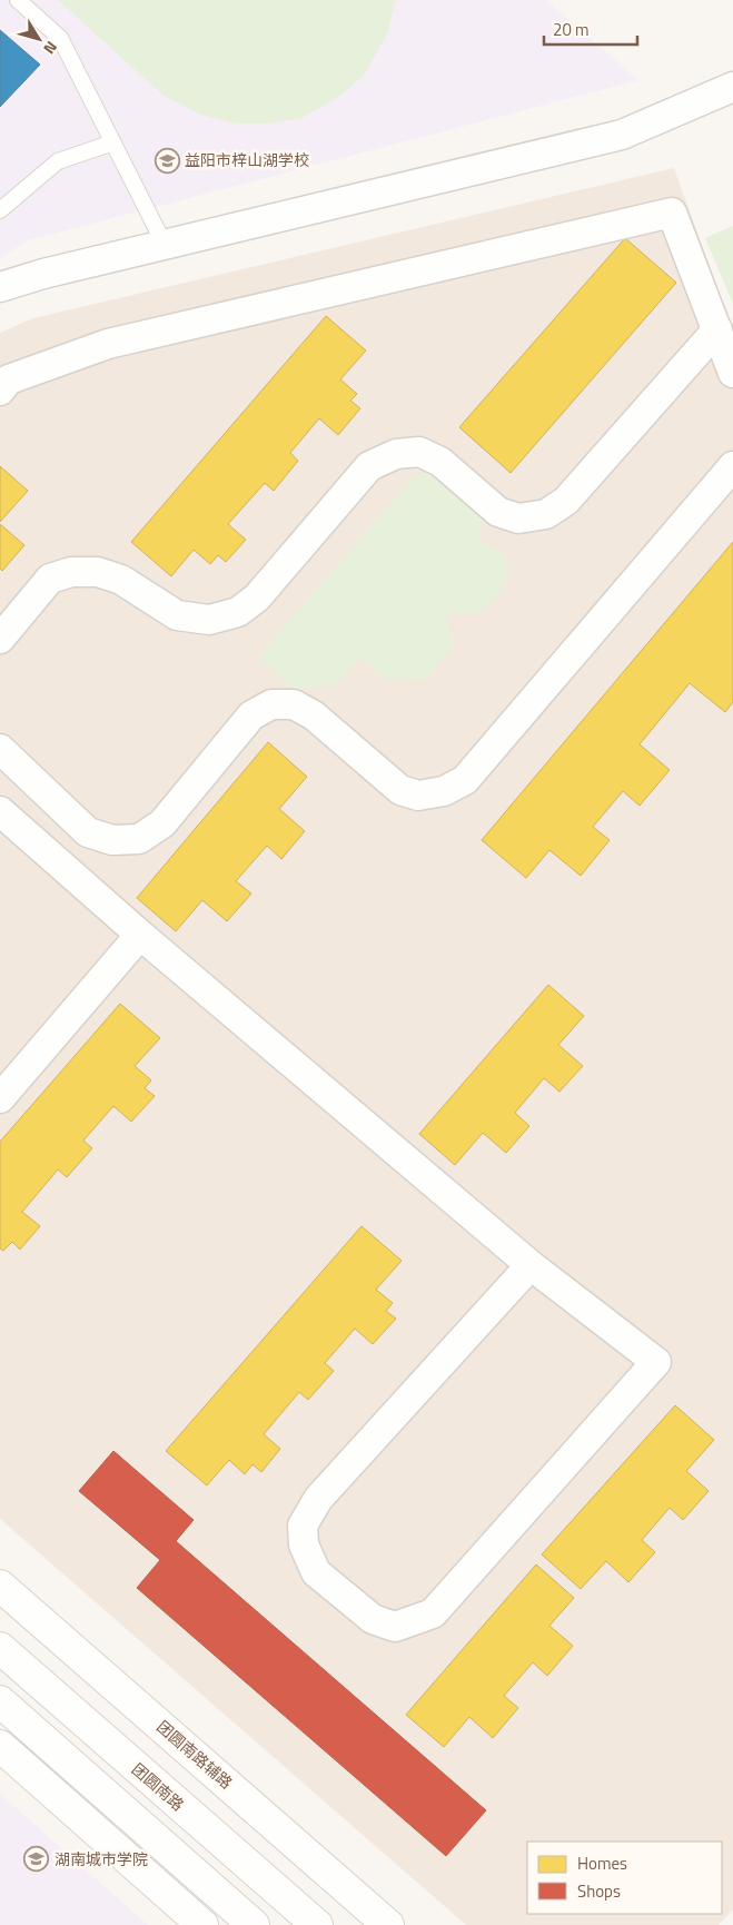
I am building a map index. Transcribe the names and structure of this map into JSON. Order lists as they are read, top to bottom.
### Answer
{
  "streets": {
    "street": ["团圆南路辅路", "团圆南路"]
  },
  "places": {
    "school or university": ["益阳市梓山湖学校", "湖南城市学院"]
  },
  "legend": ["Homes", "Shops"],
  "scale_bar": "20 m",
  "north": "bottom right"
}
